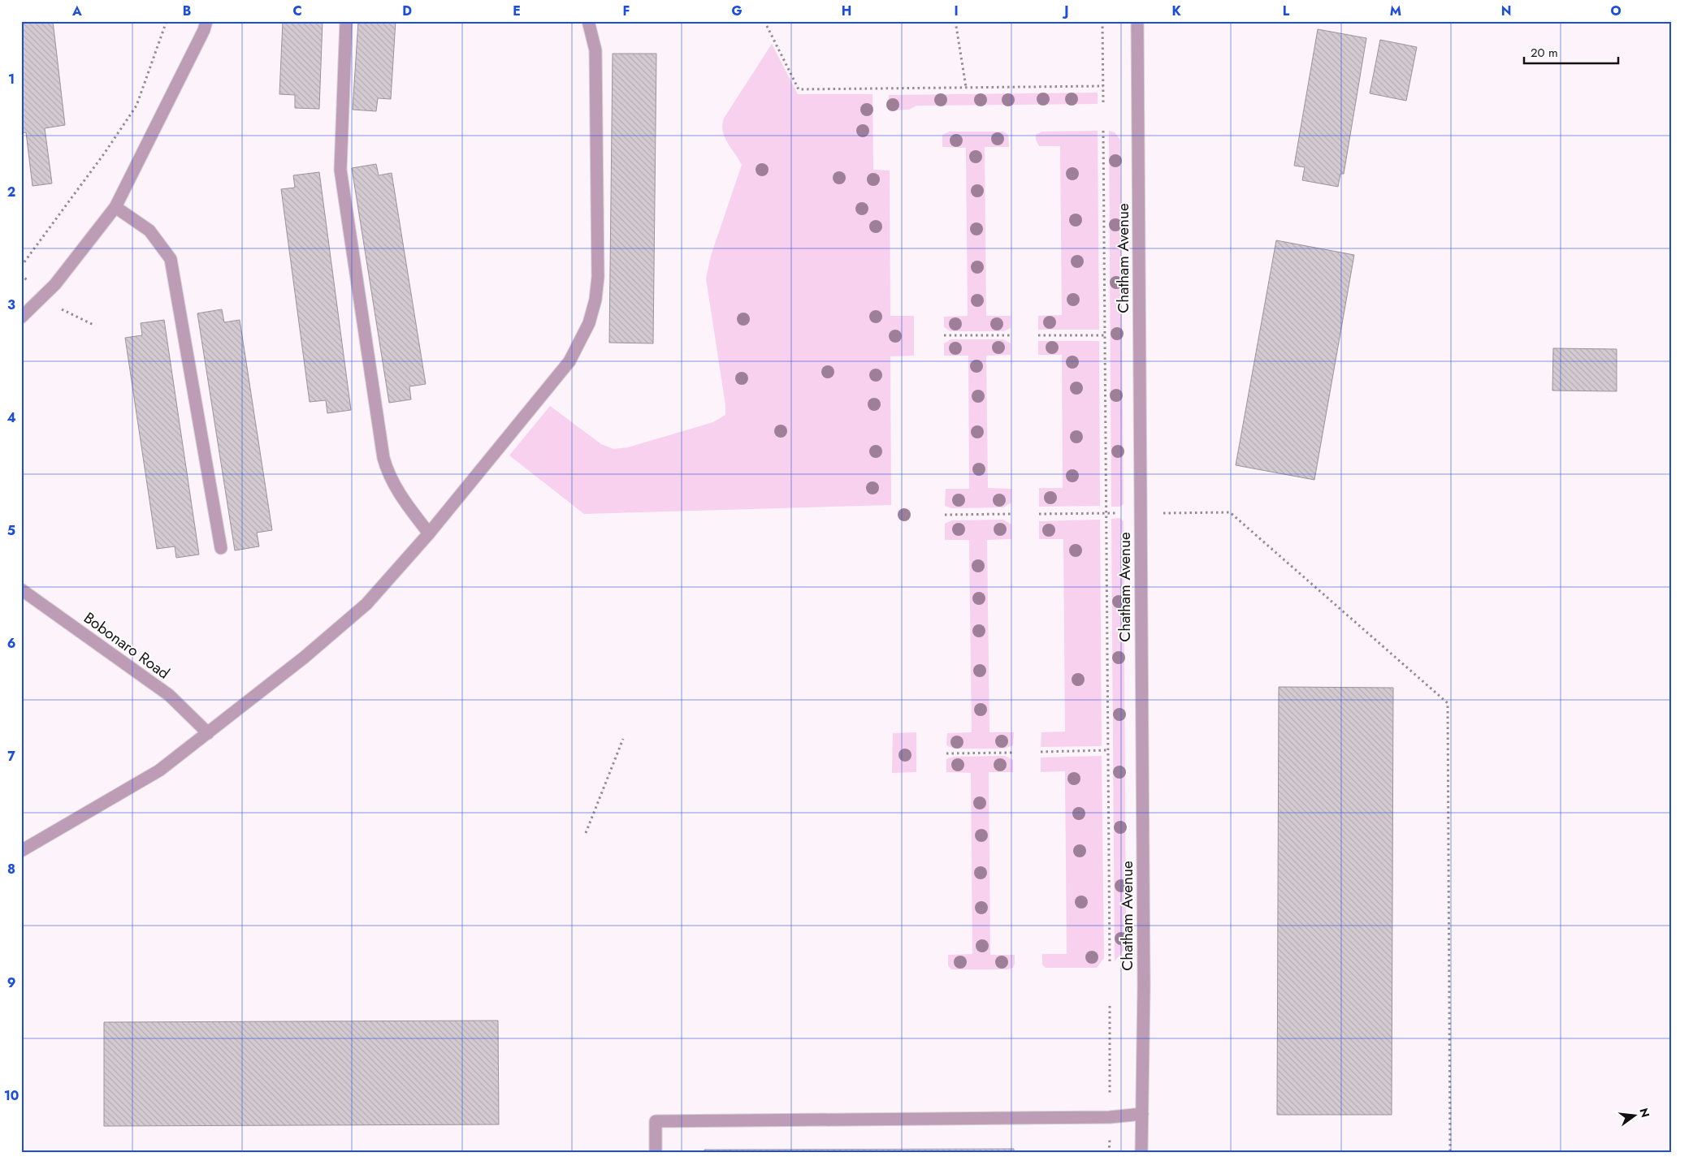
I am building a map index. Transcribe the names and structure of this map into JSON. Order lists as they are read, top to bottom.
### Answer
{
  "streets": {
    "lane": ["Chatham Avenue", "Bobonaro Road"]
  },
  "scale_bar": "20 m",
  "north": "right",
  "grid": {
    "columns": [
      "A",
      "B",
      "C",
      "D",
      "E",
      "F",
      "G",
      "H",
      "I",
      "J",
      "K",
      "L",
      "M",
      "N",
      "O"
    ],
    "rows": [
      "1",
      "2",
      "3",
      "4",
      "5",
      "6",
      "7",
      "8",
      "9",
      "10"
    ]
  }
}
